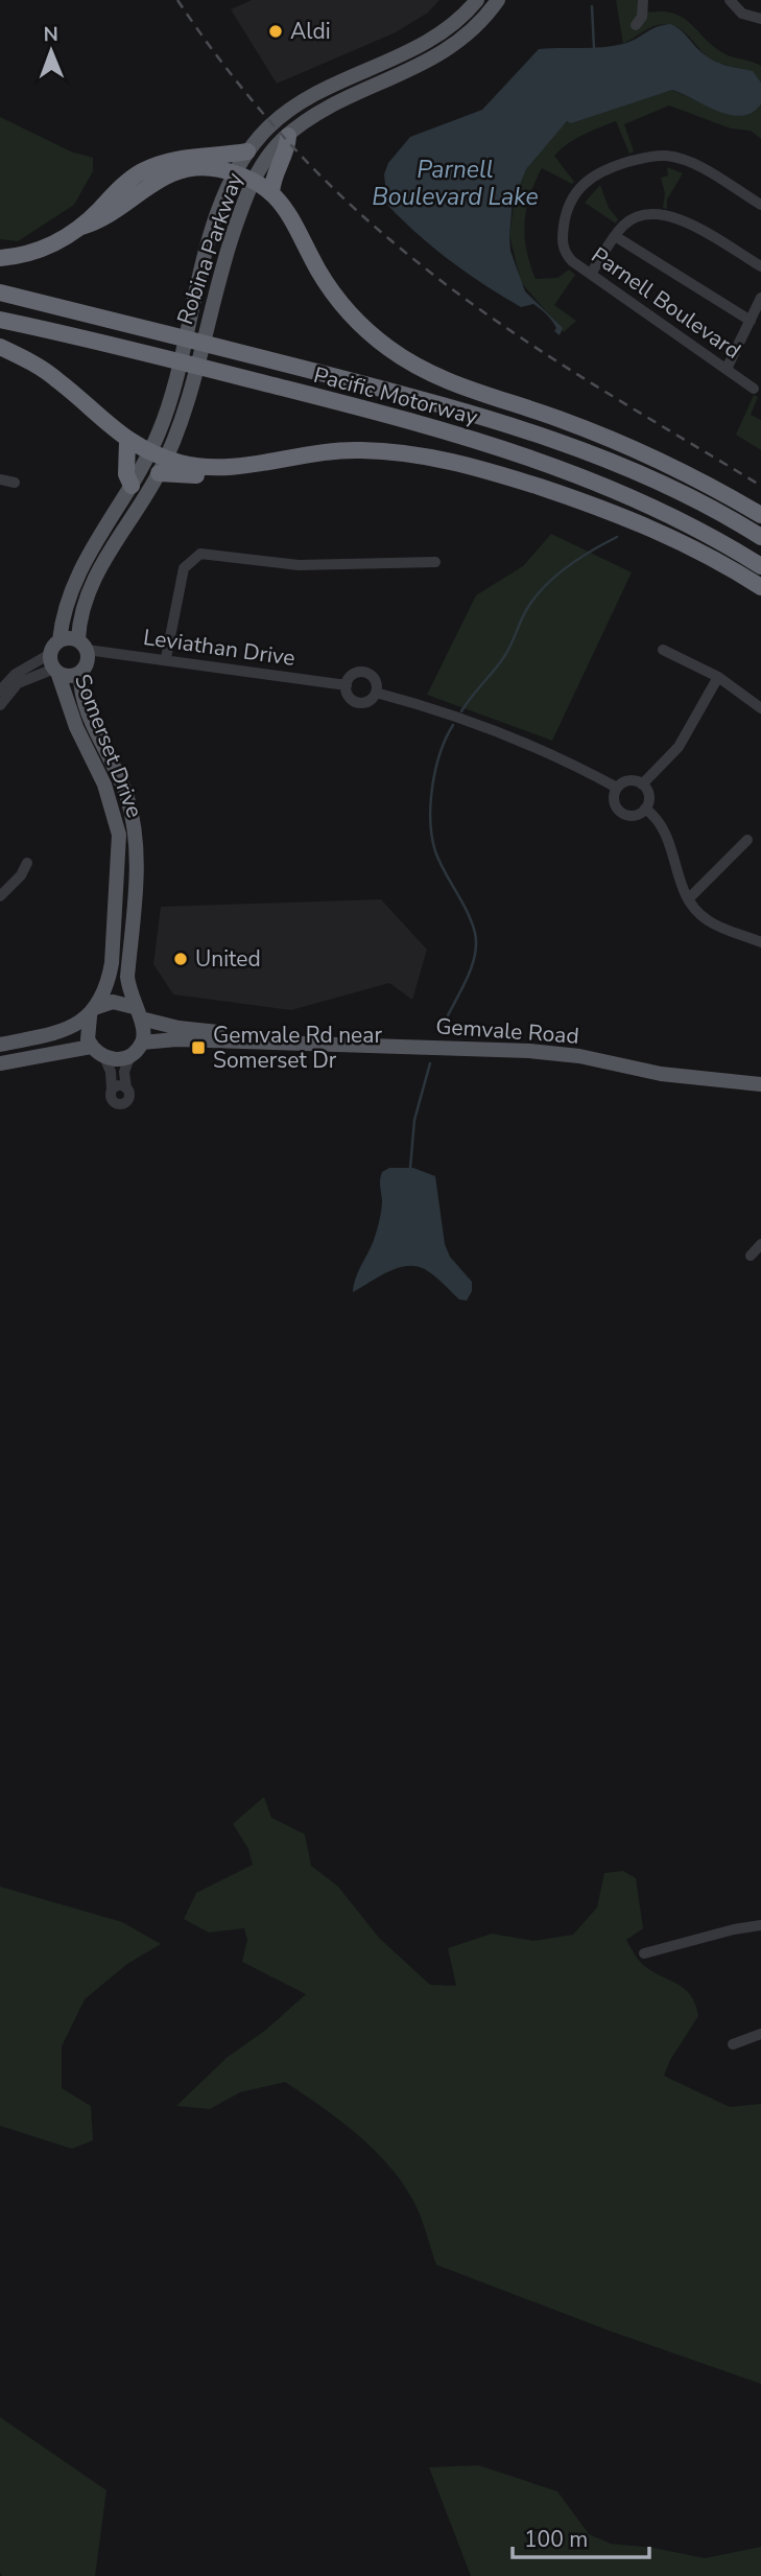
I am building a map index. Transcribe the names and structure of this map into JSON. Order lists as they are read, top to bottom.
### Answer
{
  "streets": {
    "highway": ["Pacific Motorway"],
    "main road": ["Robina Parkway", "Somerset Drive", "Gemvale Road"],
    "street": ["Parnell Boulevard", "Leviathan Drive"]
  },
  "crossings": [
    ["Robina Parkway", "Somerset Drive"],
    ["Leviathan Drive", "Somerset Drive"],
    ["Somerset Drive", "Gemvale Road"]
  ],
  "water": ["Parnell Boulevard Lake"],
  "places": {
    "other": ["Aldi", "United"],
    "transit": ["Gemvale Rd near Somerset Dr"]
  },
  "scale_bar": "100 m",
  "north": "top"
}
